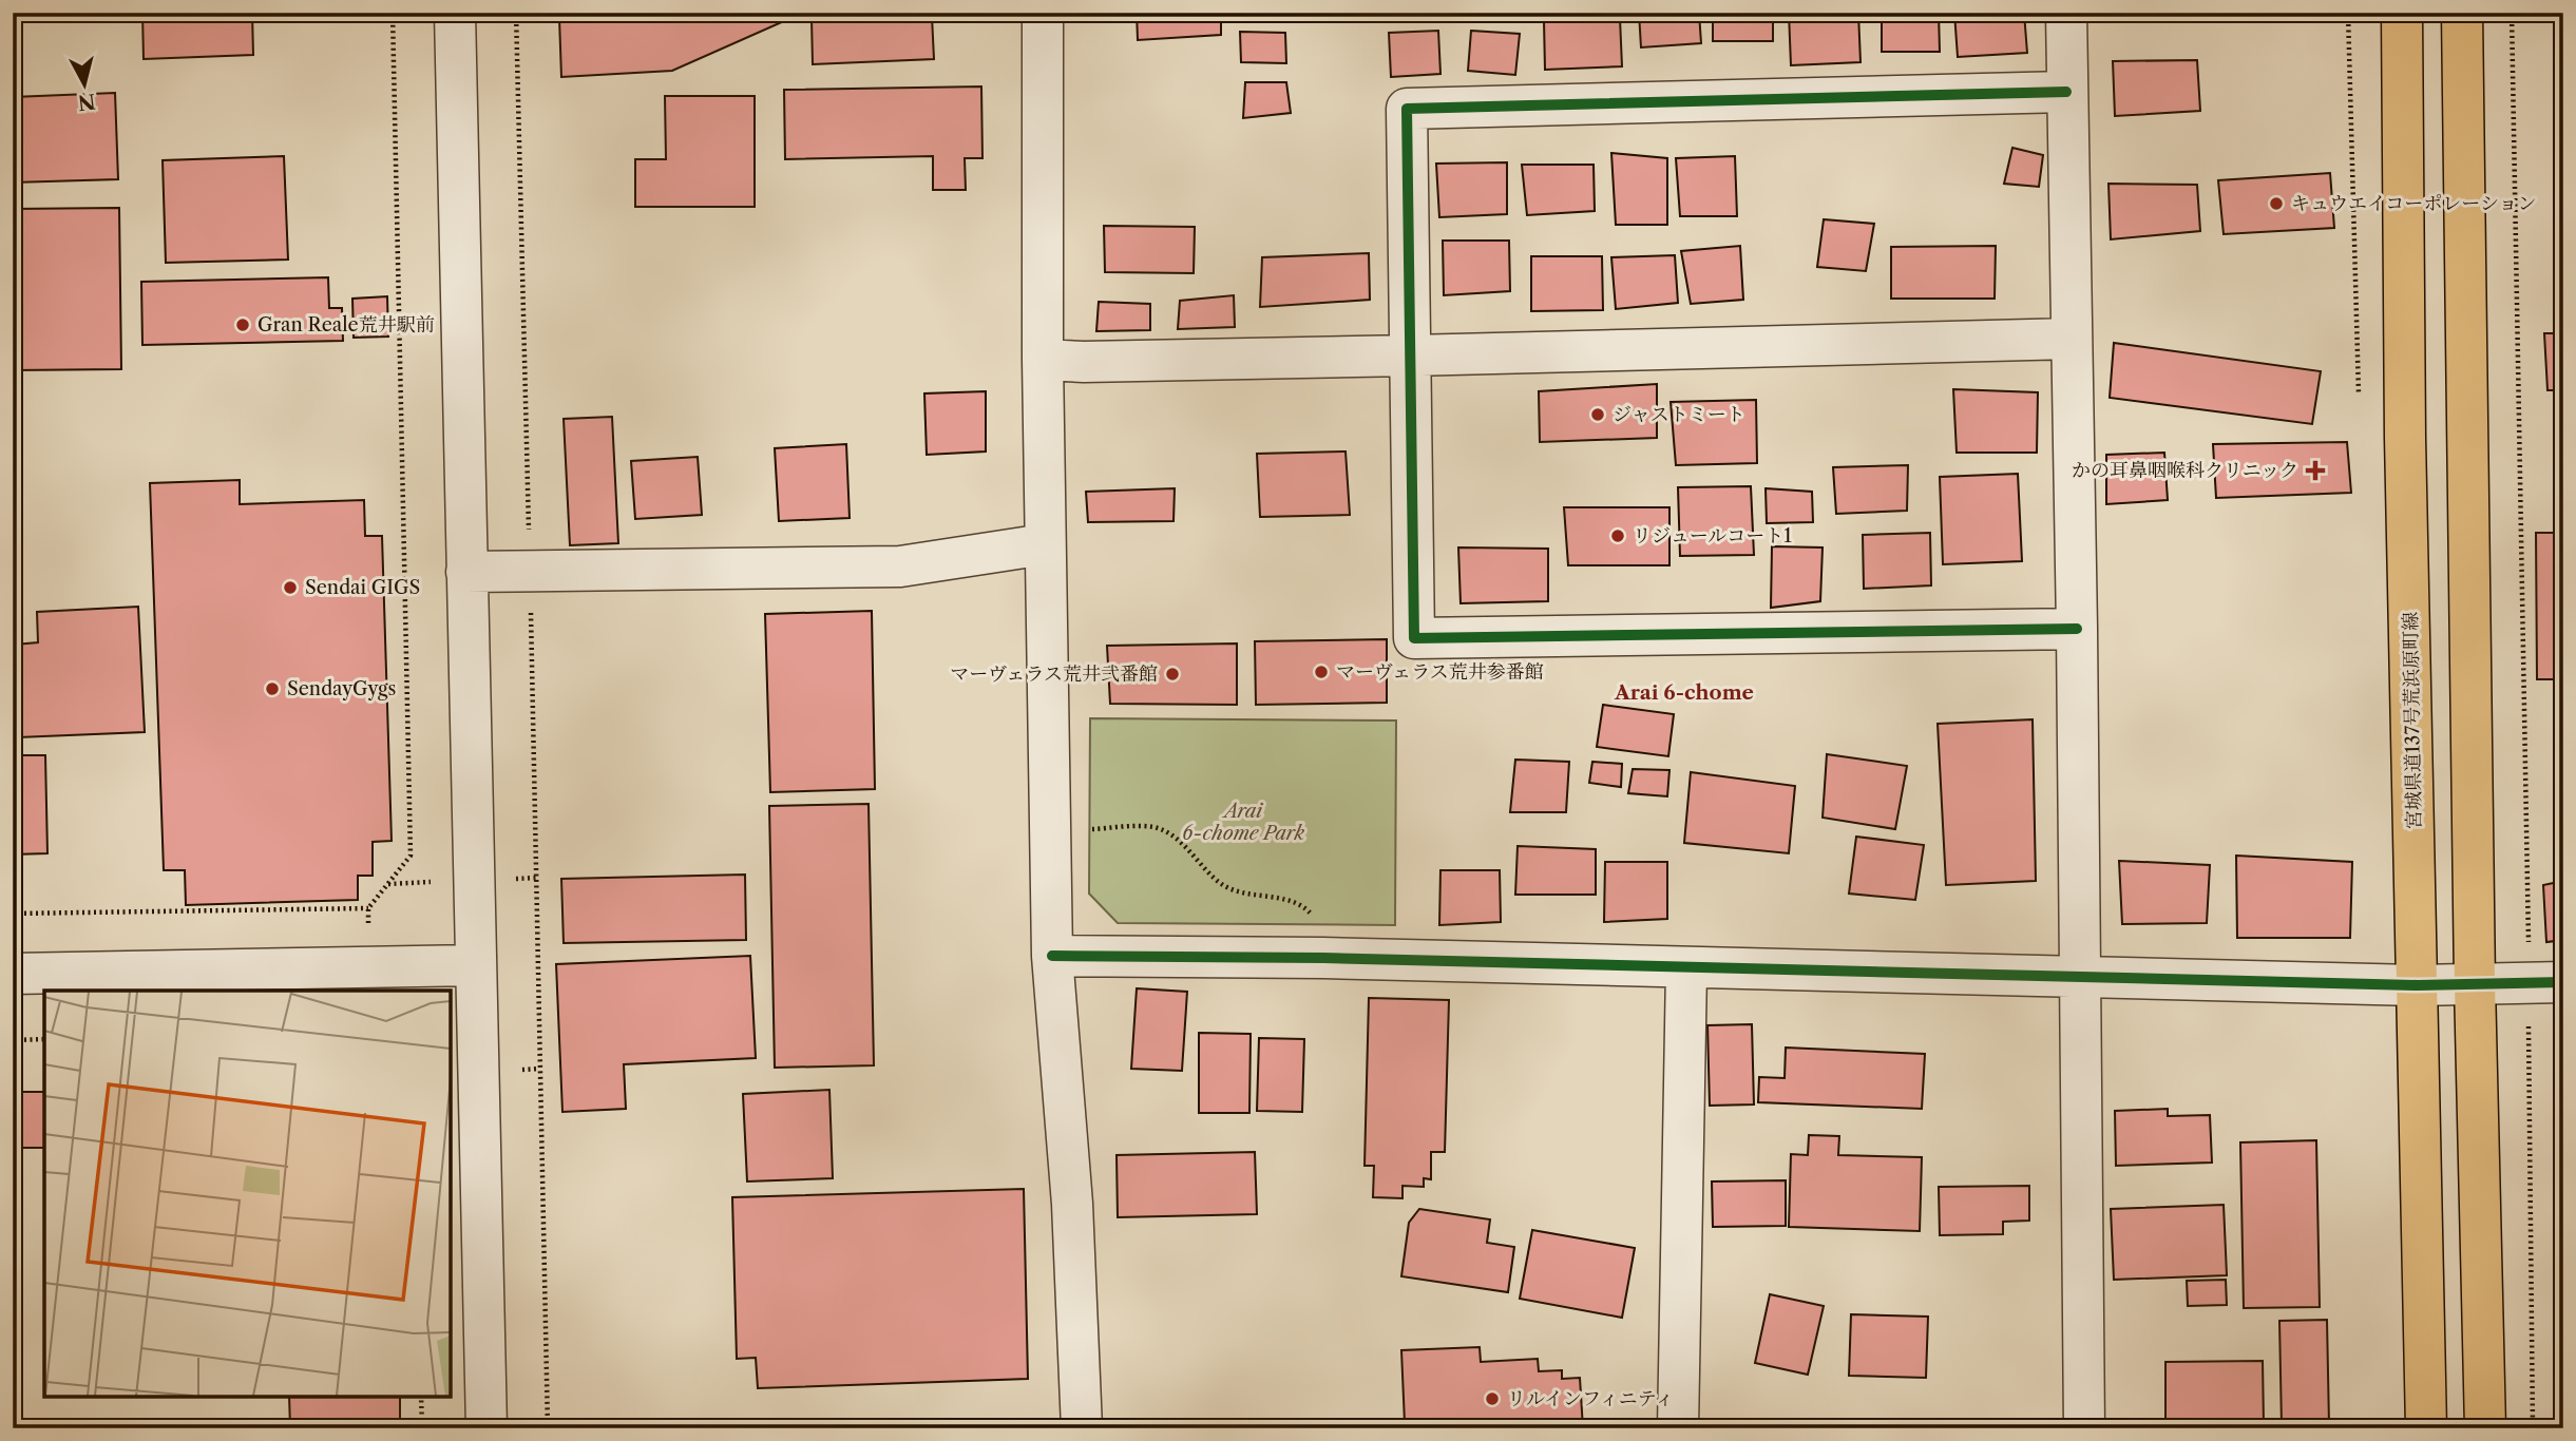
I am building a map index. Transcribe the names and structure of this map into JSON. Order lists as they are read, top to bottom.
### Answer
{
  "streets": {
    "main road": ["宮城県道137号荒浜原町線"]
  },
  "districts": ["Arai 6-chome"],
  "parks": ["Arai 6-chome Park"],
  "places": {
    "other": [
      "キュウエイコーポレーション",
      "Gran Reale荒井駅前",
      "ジャストミート",
      "リジュールコート1",
      "Sendai GIGS",
      "マーヴェラス荒井参番館",
      "マーヴェラス荒井弐番館",
      "SendayGygs",
      "リルインフィニティ"
    ],
    "health": ["かの耳鼻咽喉科クリニック"]
  },
  "north": "bottom"
}
